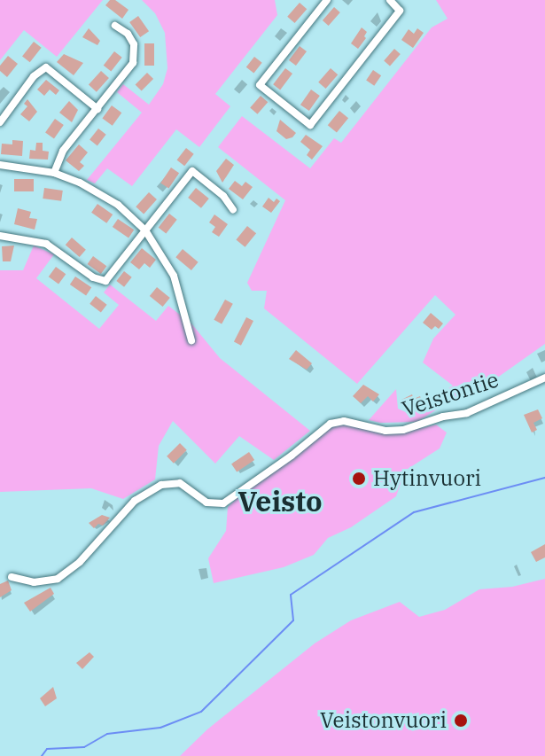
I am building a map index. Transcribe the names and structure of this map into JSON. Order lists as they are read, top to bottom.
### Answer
{
  "streets": {
    "street": ["Veistontie"]
  },
  "districts": ["Veisto"],
  "places": ["Hytinvuori", "Veistonvuori"]
}
